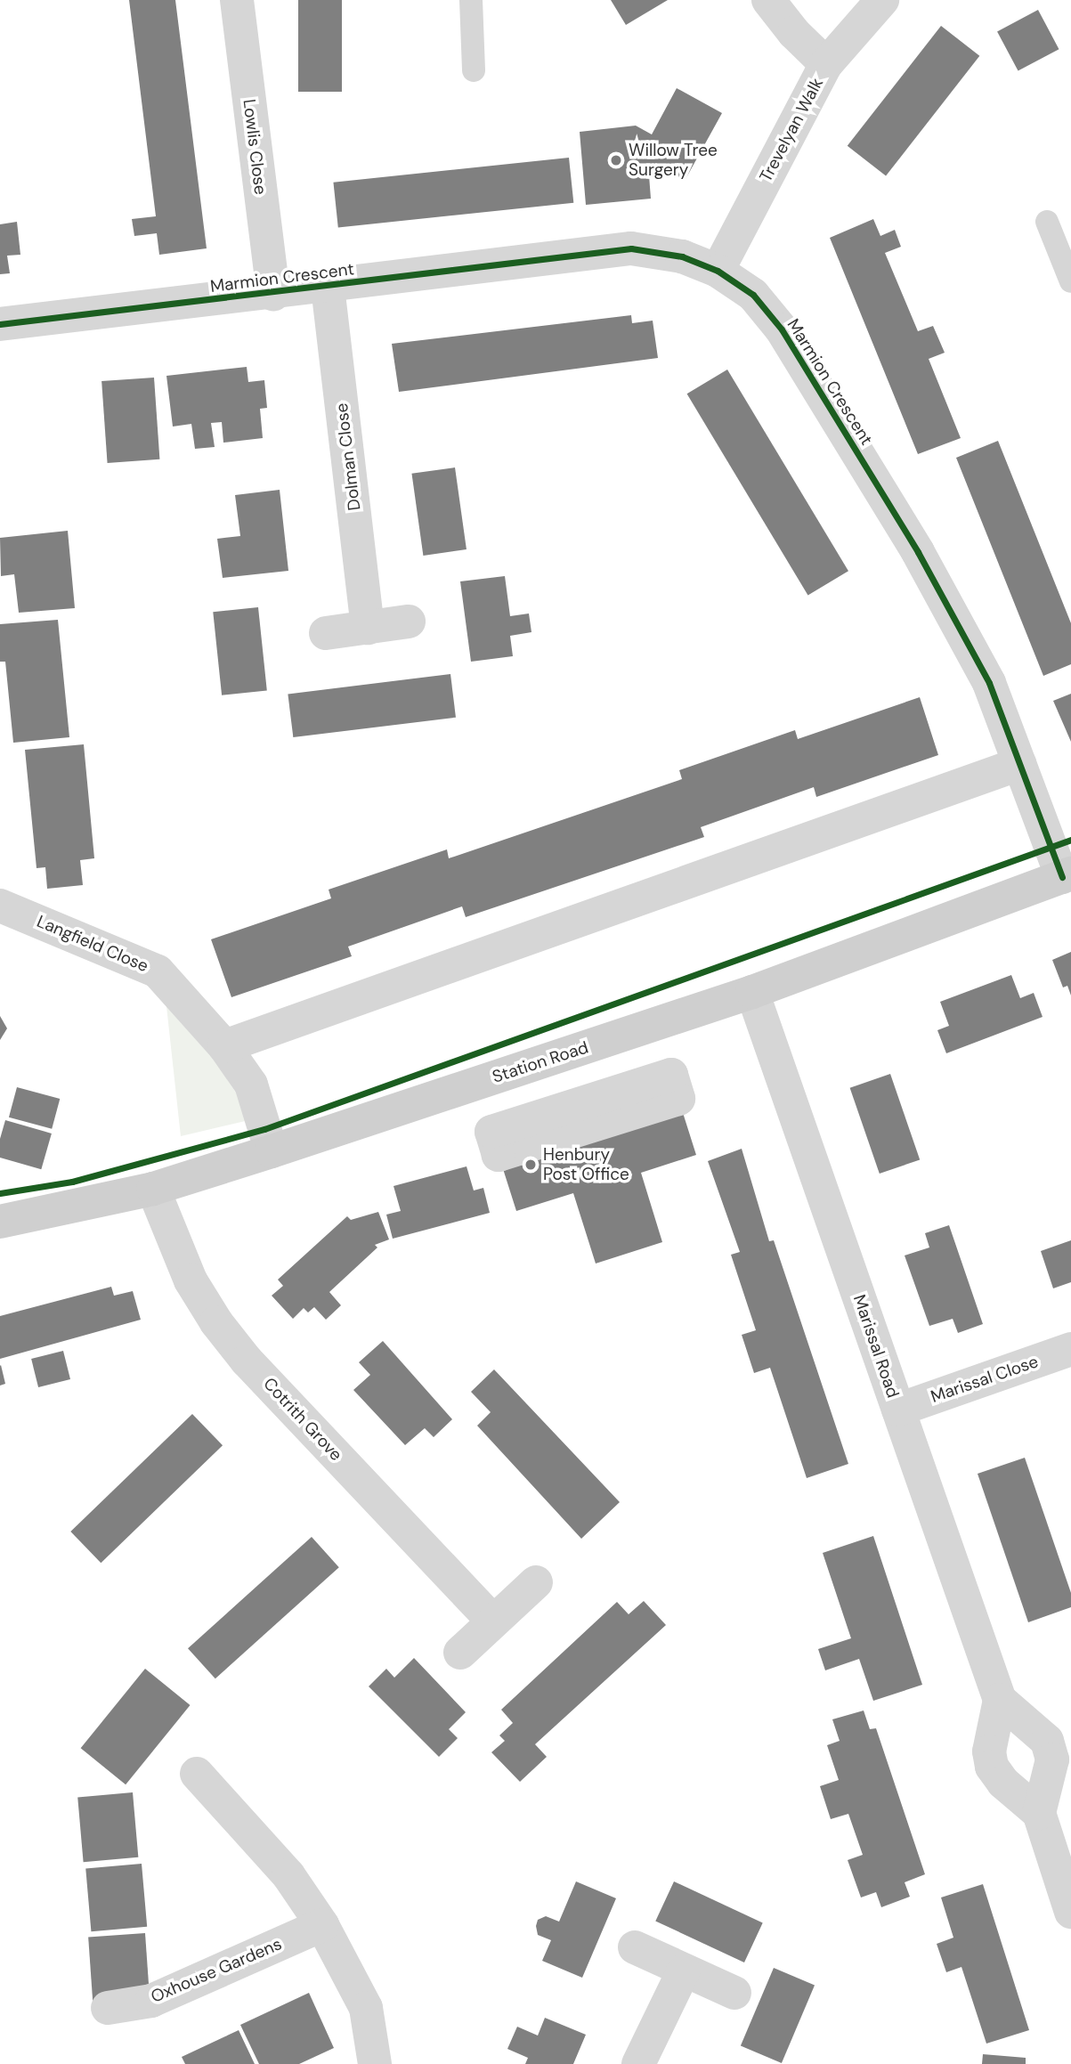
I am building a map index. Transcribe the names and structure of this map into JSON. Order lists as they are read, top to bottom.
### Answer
{
  "streets": {
    "main road": ["Station Road"],
    "street": [
      "Trevelyan Walk",
      "Lowlis Close",
      "Marmion Crescent",
      "Dolman Close",
      "Langfield Close",
      "Marissal Road",
      "Marissal Close",
      "Cotrith Grove",
      "Oxhouse Gardens"
    ]
  },
  "crossings": [
    ["Trevelyan Walk", "Marmion Crescent"],
    ["Lowlis Close", "Marmion Crescent"],
    ["Marmion Crescent", "Dolman Close"],
    ["Marmion Crescent", "Station Road"],
    ["Langfield Close", "Station Road"],
    ["Station Road", "Marissal Road"],
    ["Station Road", "Cotrith Grove"],
    ["Marissal Road", "Marissal Close"]
  ],
  "places": ["Willow Tree Surgery", "Henbury Post Office"]
}
